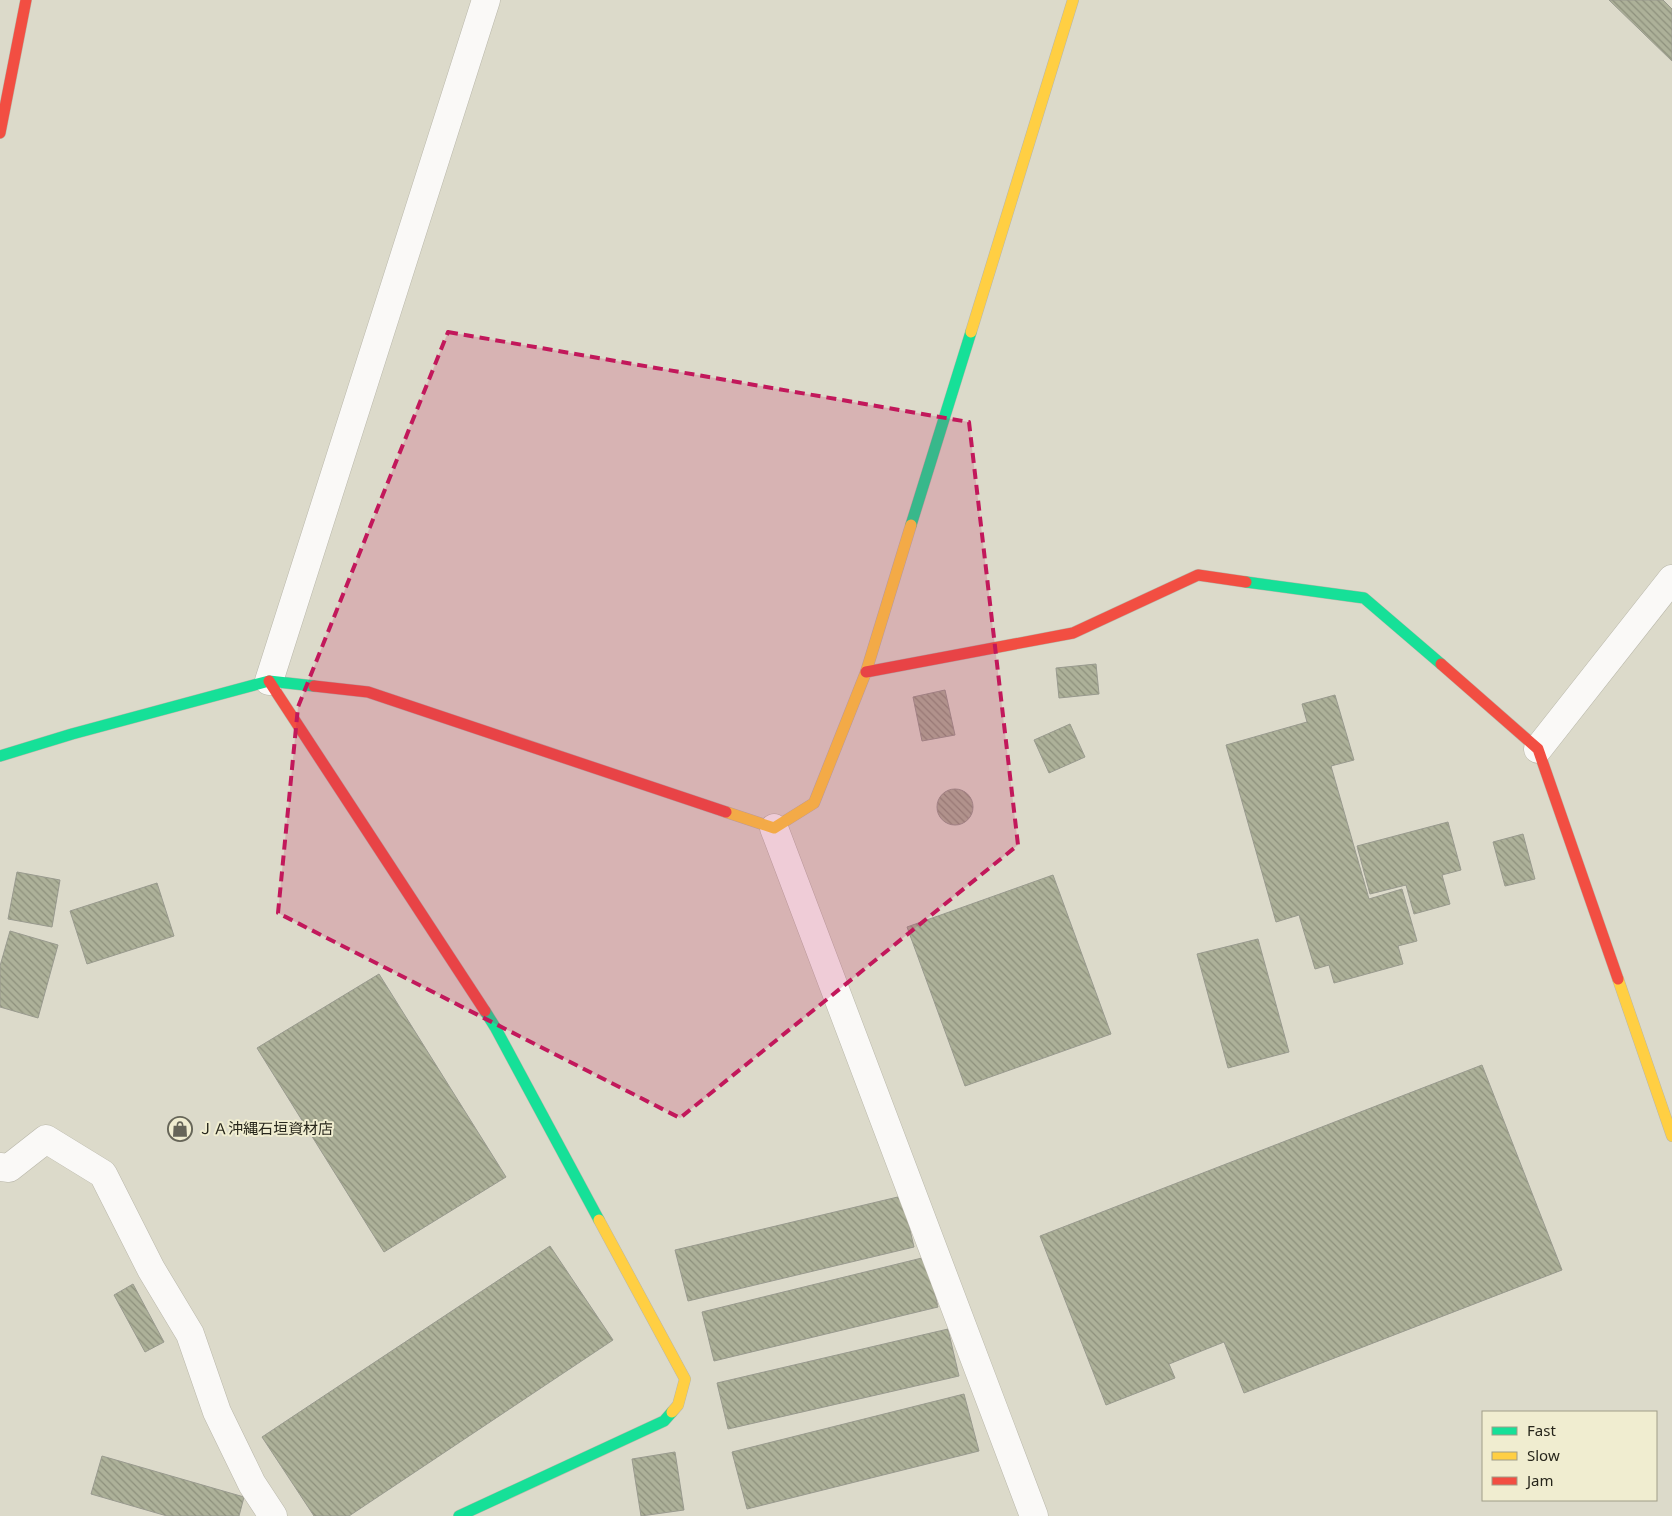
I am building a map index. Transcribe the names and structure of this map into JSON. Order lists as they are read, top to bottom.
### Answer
{
  "places": {
    "shop": ["ＪＡ沖縄石垣資材店"]
  },
  "legend": ["Fast", "Slow", "Jam"]
}
